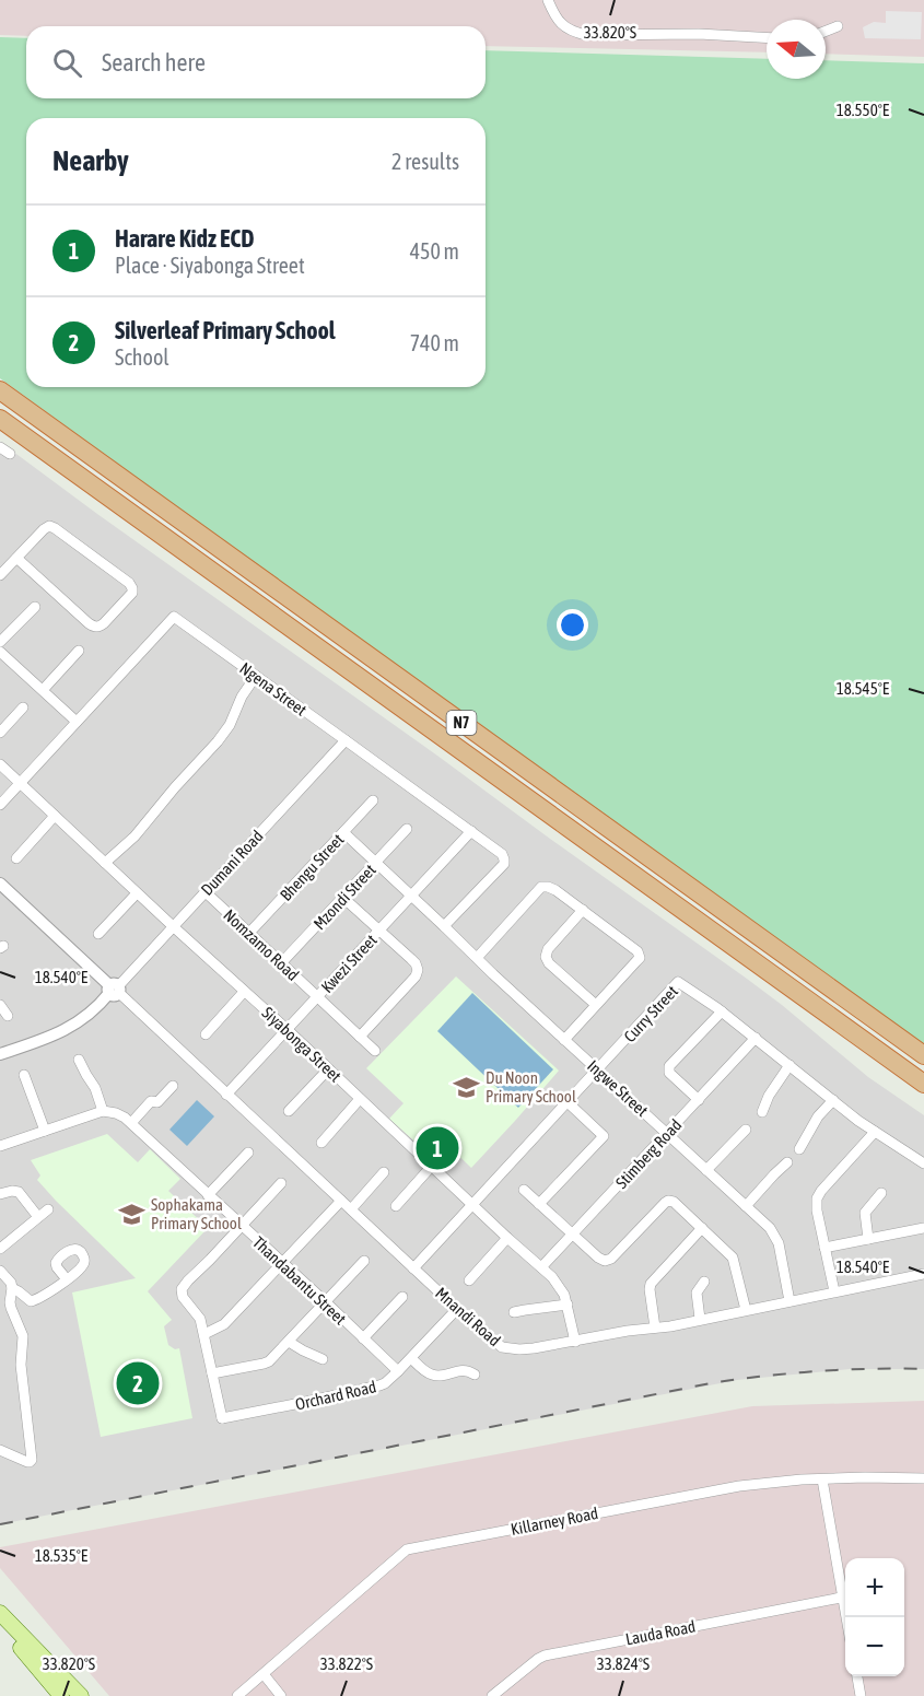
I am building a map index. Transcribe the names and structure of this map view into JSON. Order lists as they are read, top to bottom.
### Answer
{
  "streets": {
    "highway": ["N7"],
    "street": [
      "Ngena Street",
      "Dumani Road",
      "Bhengu Street",
      "Mzondi Street",
      "Nomzamo Road",
      "Kwezi Street",
      "Curry Street",
      "Siyabonga Street",
      "Ingwe Street",
      "Stimberg Road",
      "Thandabantu Street",
      "Mnandi Road",
      "Orchard Road",
      "Killarney Road",
      "Lauda Road"
    ]
  },
  "crossings": [
    ["Ngena Street", "Dumani Road"],
    ["Ngena Street", "Kwezi Street"],
    ["Ngena Street", "Siyabonga Street"],
    ["Ngena Street", "Ingwe Street"],
    ["Dumani Road", "Nomzamo Road"],
    ["Dumani Road", "Siyabonga Street"],
    ["Dumani Road", "Mnandi Road"],
    ["Bhengu Street", "Nomzamo Road"],
    ["Bhengu Street", "Ingwe Street"],
    ["Mzondi Street", "Nomzamo Road"],
    ["Mzondi Street", "Ingwe Street"],
    ["Nomzamo Road", "Kwezi Street"],
    ["Kwezi Street", "Siyabonga Street"],
    ["Kwezi Street", "Ingwe Street"],
    ["Kwezi Street", "Mnandi Road"],
    ["Curry Street", "Siyabonga Street"],
    ["Curry Street", "Ingwe Street"],
    ["Curry Street", "Stimberg Road"],
    ["Curry Street", "Mnandi Road"],
    ["Siyabonga Street", "Stimberg Road"],
    ["Siyabonga Street", "Mnandi Road"],
    ["Ingwe Street", "Stimberg Road"],
    ["Ingwe Street", "Mnandi Road"],
    ["Thandabantu Street", "Orchard Road"],
    ["Mnandi Road", "Orchard Road"]
  ],
  "places": {
    "school or university": ["Du Noon Primary School", "Sophakama Primary School"]
  },
  "north": "left",
  "page": {
    "search": "Search here",
    "heading": ["Nearby", "2 results"],
    "list": [
      {
        "mark": "1",
        "name": "Harare Kidz ECD",
        "note": "Place · Siyabonga Street",
        "value": "450 m"
      },
      {
        "mark": "2",
        "name": "Silverleaf Primary School",
        "note": "School",
        "value": "740 m"
      }
    ],
    "pins": ["1", "2"],
    "map_buttons": ["+", "−"]
  },
  "coordinates": [
    "33.820°S",
    "18.550°E",
    "18.545°E",
    "18.540°E",
    "18.535°E",
    "33.822°S",
    "33.824°S"
  ]
}
